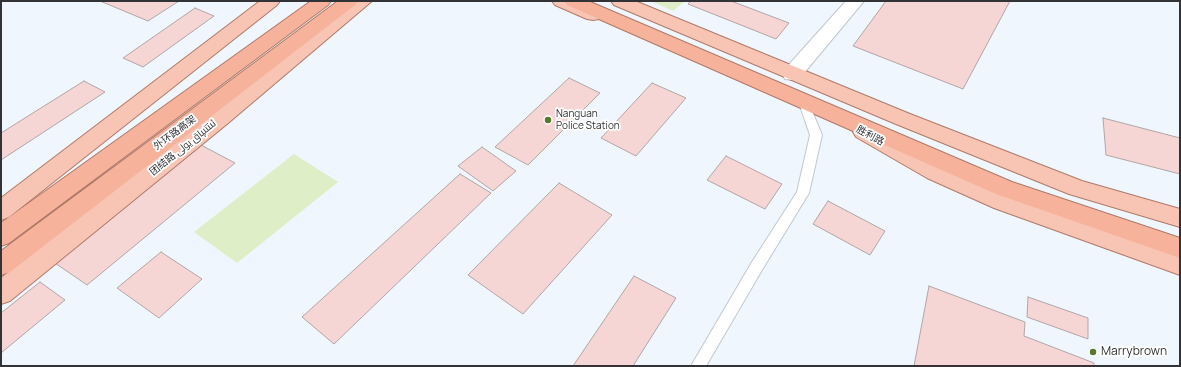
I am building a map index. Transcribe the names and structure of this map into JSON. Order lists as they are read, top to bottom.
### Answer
{
  "streets": {
    "highway": ["外环路高架"],
    "main road": ["胜利路", "团结路 ئىتتىپاق يولى"]
  },
  "places": ["Nanguan Police Station", "Marrybrown"]
}
